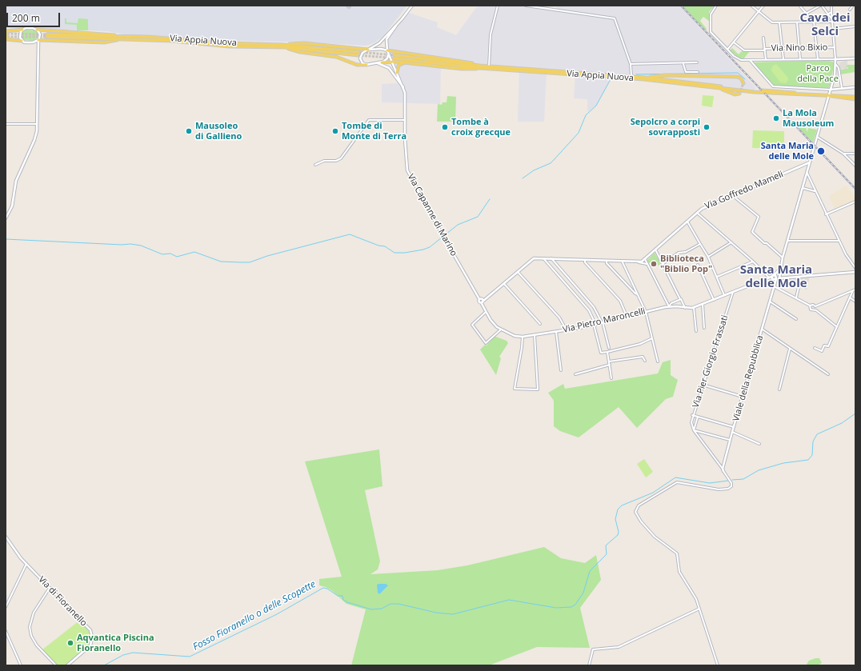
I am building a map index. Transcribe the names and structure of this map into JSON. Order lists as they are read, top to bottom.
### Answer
{
  "streets": {
    "main road": ["Via Appia Nuova"],
    "street": [
      "Via Nino Bixio",
      "Via Goffredo Mameli",
      "Via Capanne di Marino",
      "Via Pietro Maroncelli",
      "Via Pier Giorgio Frassati",
      "Viale della Repubblica",
      "Via di Fioranello"
    ]
  },
  "crossings": [
    ["Via Goffredo Mameli", "Via Capanne di Marino"],
    ["Via Goffredo Mameli", "Via Pietro Maroncelli"],
    ["Via Capanne di Marino", "Via Pietro Maroncelli"]
  ],
  "districts": ["Cava dei Selci", "Santa Maria delle Mole"],
  "water": ["Fosso Fioranello o delle Scopette"],
  "parks": ["Parco della Pace"],
  "places": [
    "La Mola Mausoleum",
    "Tombe à croix grecque",
    "Sepolcro a corpi sovrapposti",
    "Mausoleo di Gallieno",
    "Tombe di Monte di Terra",
    "Santa Maria delle Mole",
    "Biblioteca \"Biblio Pop\"",
    "Aqvantica Piscina Fioranello"
  ],
  "scale_bar": "200 m"
}
